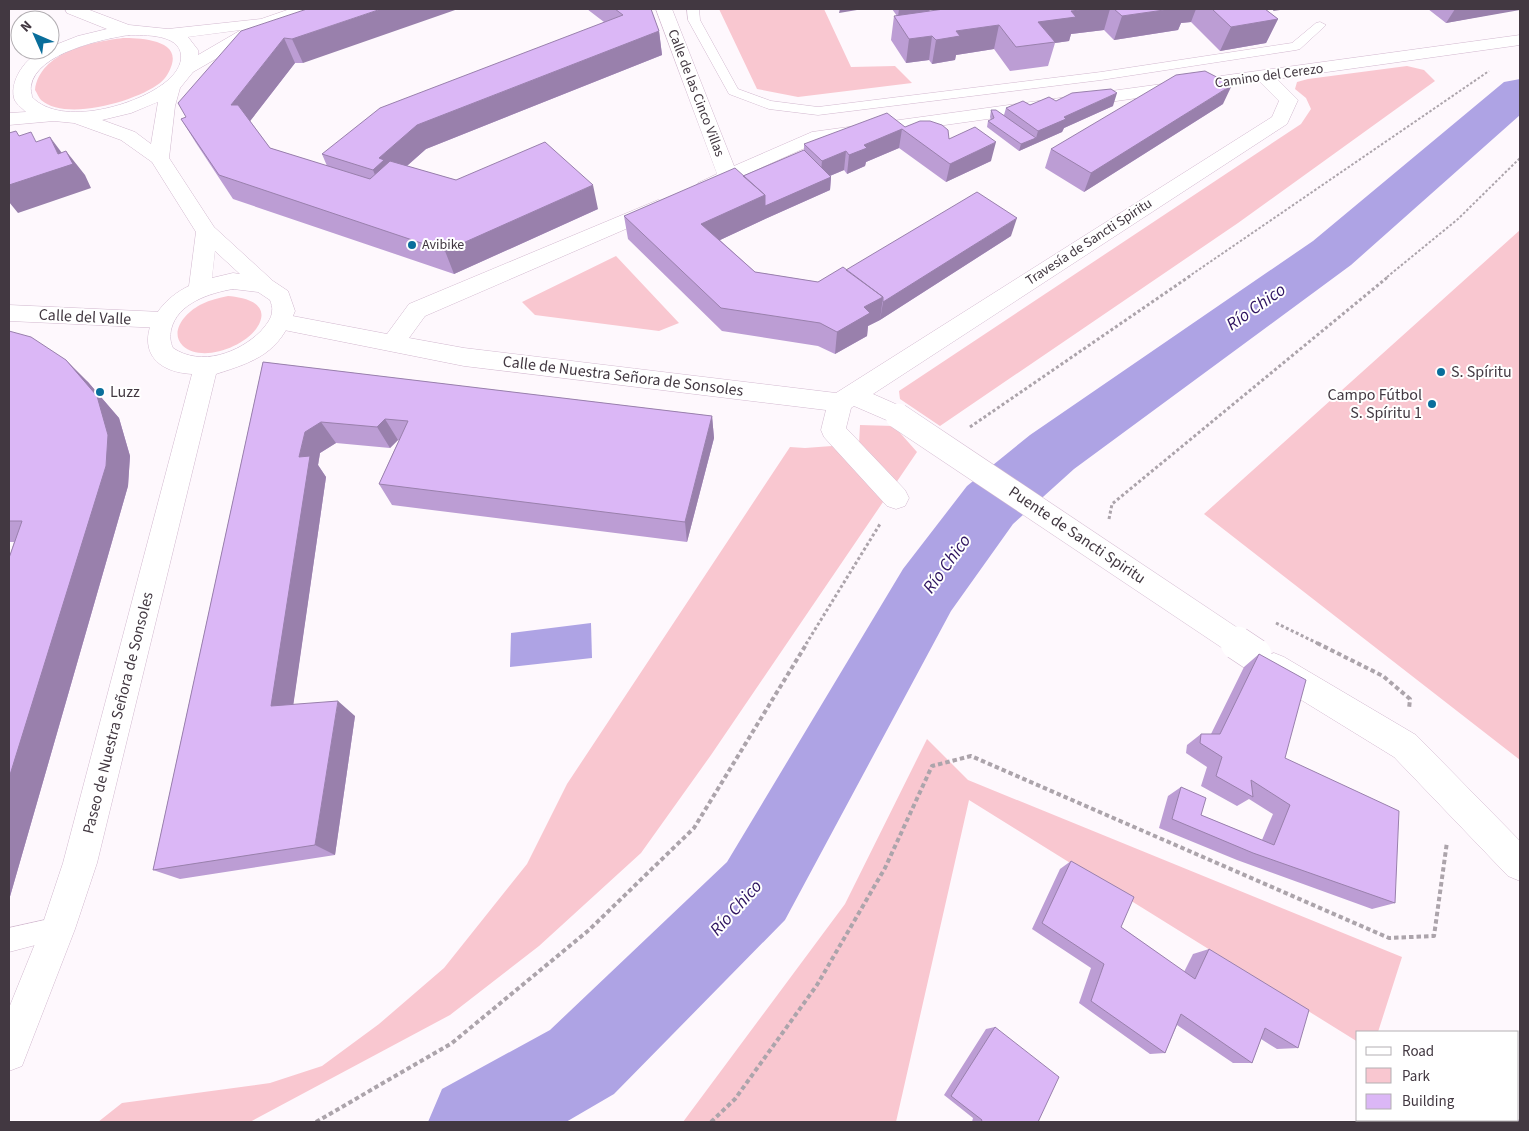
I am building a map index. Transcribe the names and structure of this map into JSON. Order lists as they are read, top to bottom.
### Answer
{
  "streets": {
    "street": [
      "Camino del Cerezo",
      "Calle de las Cinco Villas",
      "Travesía de Sancti Spiritu",
      "Calle del Valle",
      "Calle de Nuestra Señora de Sonsoles",
      "Puente de Sancti Spiritu",
      "Paseo de Nuestra Señora de Sonsoles"
    ]
  },
  "crossings": [
    ["Camino del Cerezo", "Calle de las Cinco Villas"],
    ["Camino del Cerezo", "Travesía de Sancti Spiritu"],
    ["Travesía de Sancti Spiritu", "Calle de Nuestra Señora de Sonsoles"],
    ["Calle del Valle", "Calle de Nuestra Señora de Sonsoles"],
    ["Calle del Valle", "Paseo de Nuestra Señora de Sonsoles"],
    ["Calle de Nuestra Señora de Sonsoles", "Puente de Sancti Spiritu"],
    ["Calle de Nuestra Señora de Sonsoles", "Paseo de Nuestra Señora de Sonsoles"]
  ],
  "water": ["Río Chico"],
  "places": [
    "Avibike",
    "S. Spíritu",
    "Luzz",
    "Campo Fútbol S. Spíritu 1"
  ],
  "legend": ["Road", "Park", "Building"],
  "north": "top left"
}
